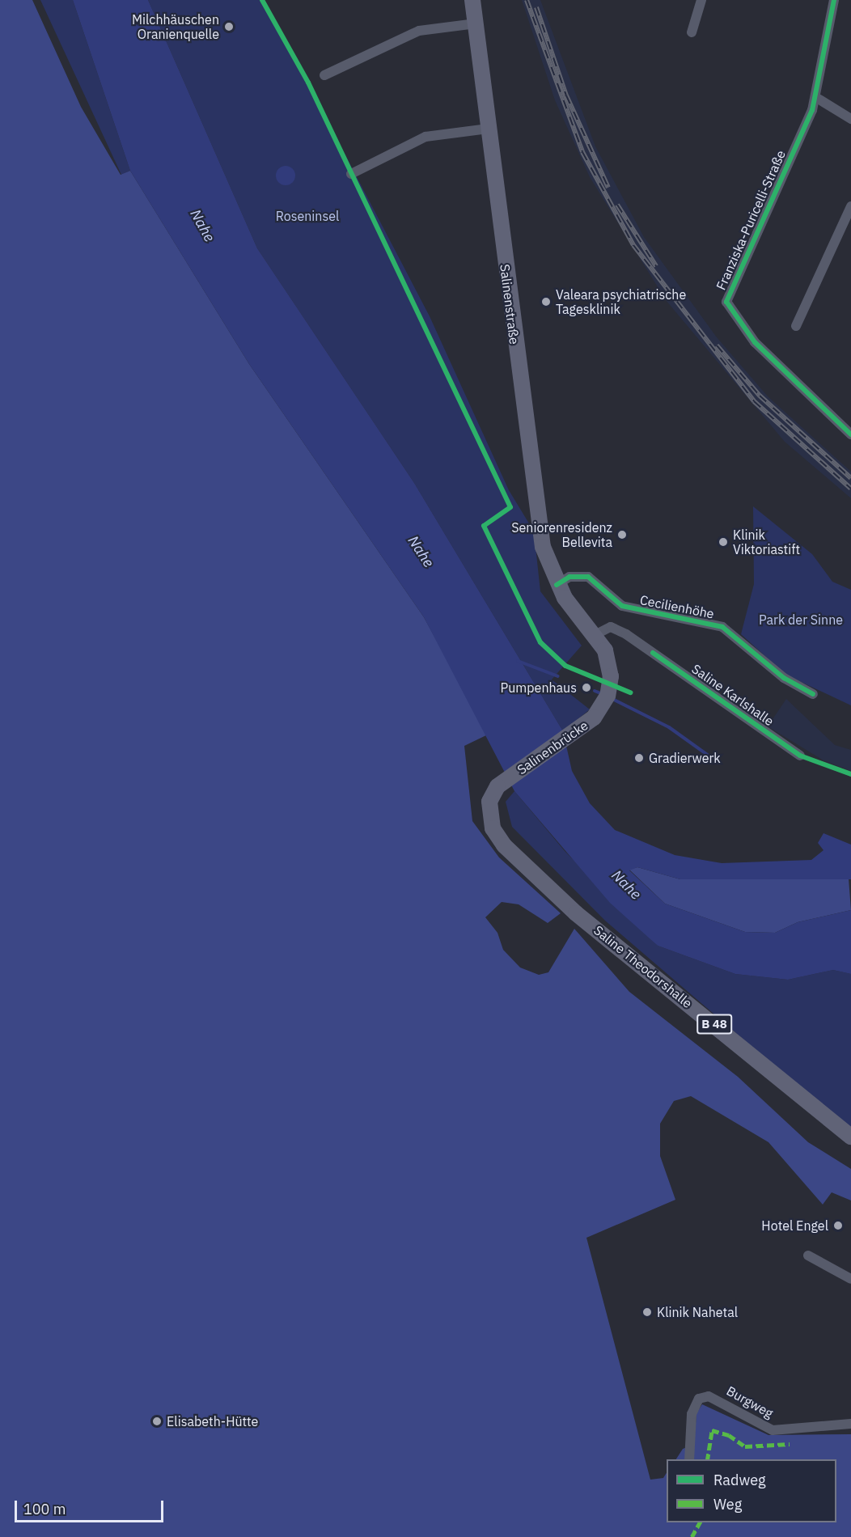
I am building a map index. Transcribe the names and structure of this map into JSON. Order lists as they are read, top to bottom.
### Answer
{
  "streets": {
    "main road": [
      "Salinenstraße",
      "Salinenbrücke",
      "Saline Theodorshalle",
      "B 48"
    ],
    "street": [
      "Franziska-Puricelli-Straße",
      "Cecilienhöhe",
      "Saline Karlshalle",
      "Burgweg"
    ]
  },
  "crossings": [
    ["Salinenstraße", "Cecilienhöhe"],
    ["Salinenstraße", "Saline Karlshalle"],
    ["Salinenstraße", "Salinenbrücke"],
    ["Saline Karlshalle", "Salinenbrücke"],
    ["Salinenbrücke", "Saline Theodorshalle"]
  ],
  "water": ["Nahe"],
  "parks": ["Roseninsel", "Park der Sinne"],
  "places": [
    "Milchhäuschen Oranienquelle",
    "Valeara psychiatrische Tagesklinik",
    "Seniorenresidenz Bellevita",
    "Klinik Viktoriastift",
    "Pumpenhaus",
    "Gradierwerk",
    "Hotel Engel",
    "Klinik Nahetal",
    "Elisabeth-Hütte"
  ],
  "legend": ["Radweg", "Weg"],
  "scale_bar": "100 m"
}
